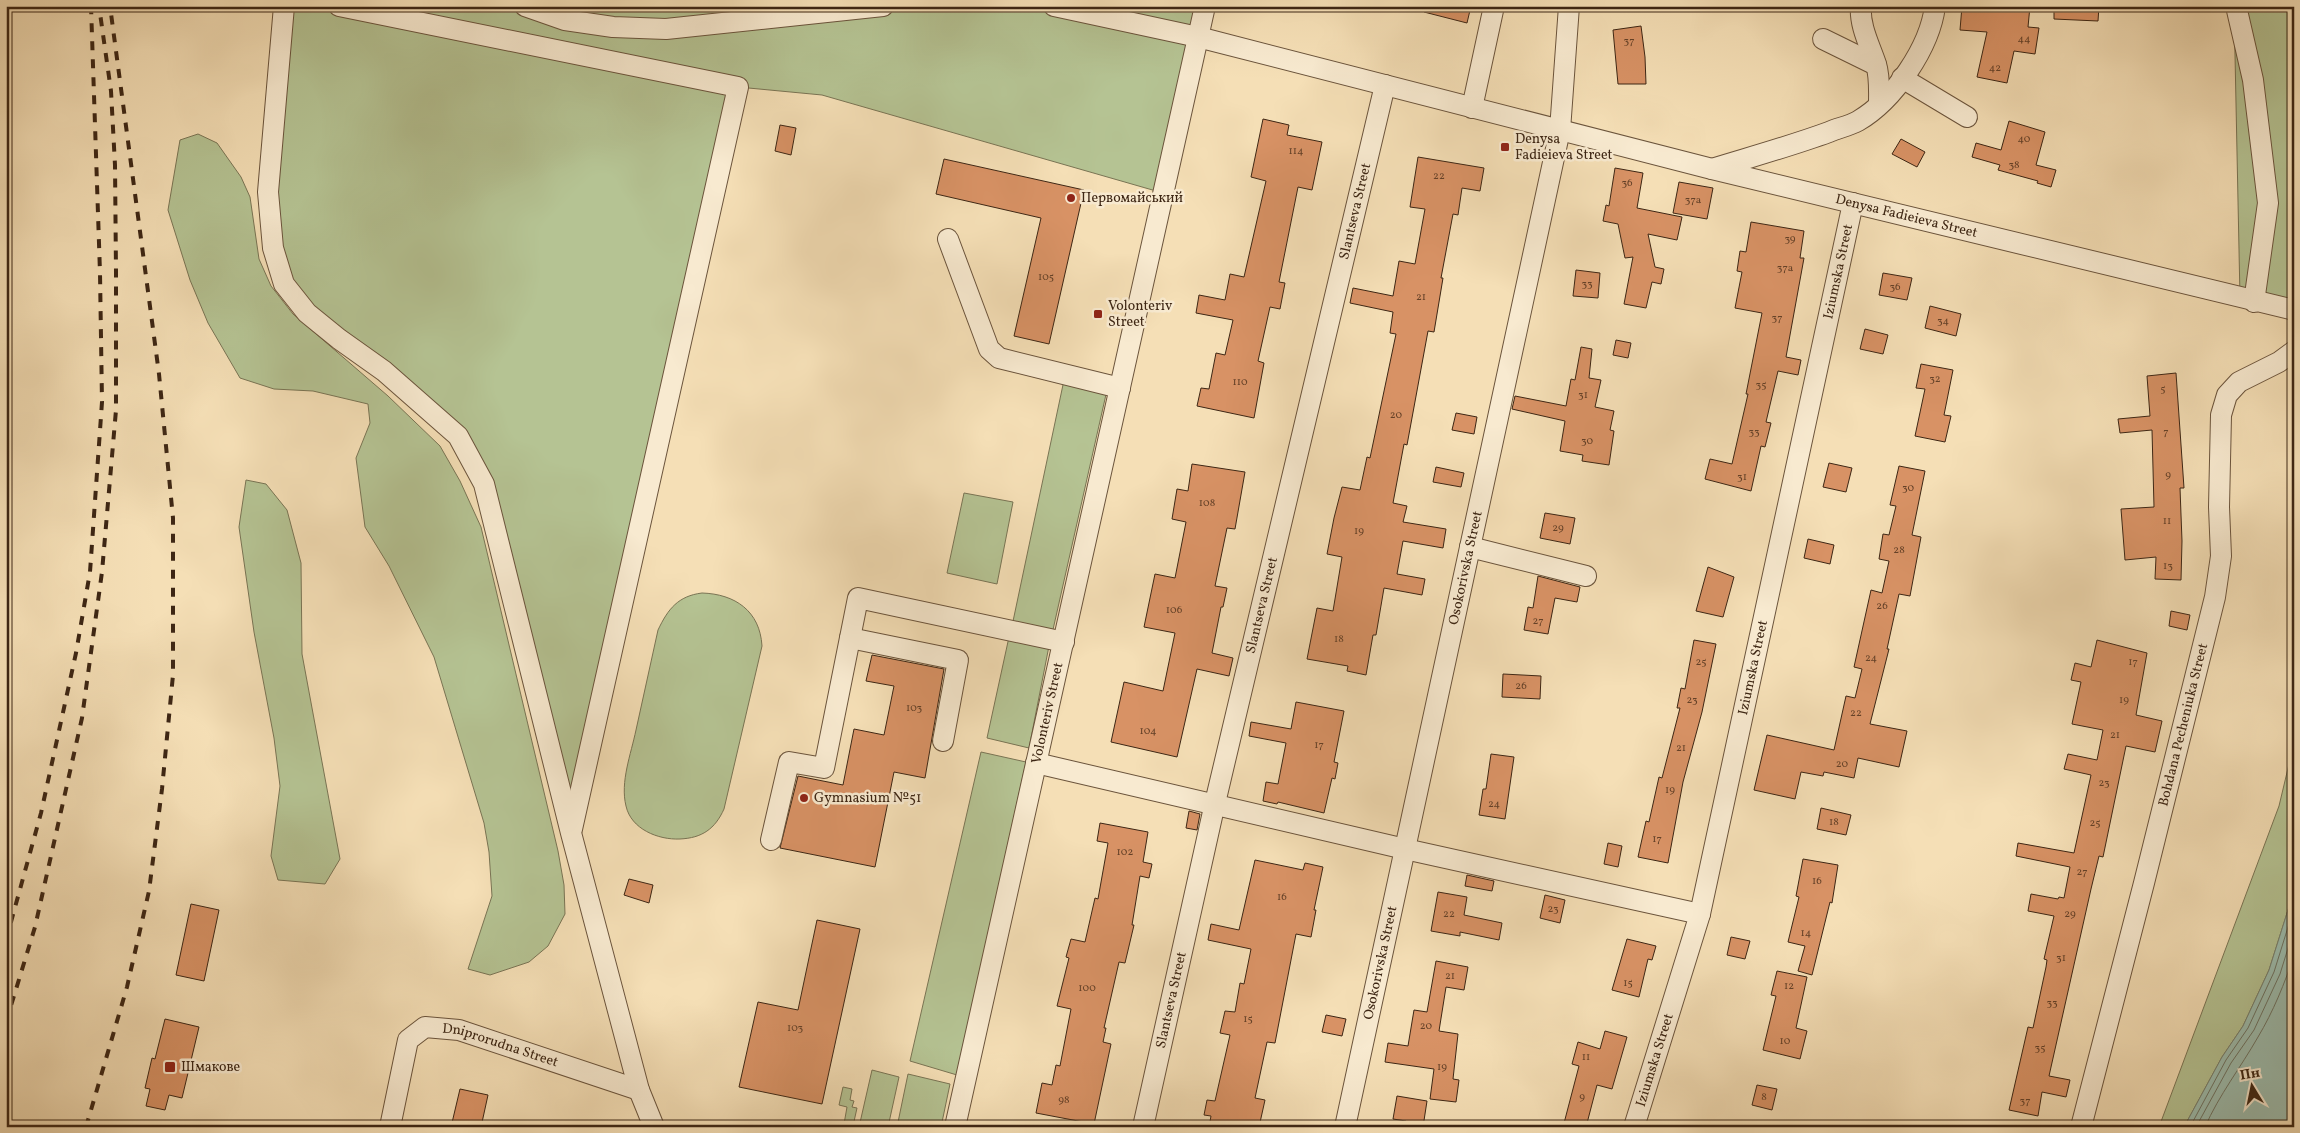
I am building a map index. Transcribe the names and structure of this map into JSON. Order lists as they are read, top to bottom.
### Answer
{
  "streets": {
    "street": [
      "Slantseva Street",
      "Denysa Fadieieva Street",
      "Iziumska Street",
      "Osokorivska Street",
      "Volonteriv Street",
      "Bohdana Pecheniuka Street",
      "Dniprorudna Street"
    ]
  },
  "crossings": [
    ["Slantseva Street", "Denysa Fadieieva Street"],
    ["Denysa Fadieieva Street", "Iziumska Street"],
    ["Denysa Fadieieva Street", "Osokorivska Street"],
    ["Denysa Fadieieva Street", "Volonteriv Street"]
  ],
  "places": {
    "transit": ["Denysa Fadieieva Street", "Volonteriv Street", "Шмакове"],
    "other": ["Первомайський", "Gymnasium №51"]
  },
  "house_numbers": [
    "44",
    "37",
    "42",
    "40",
    "114",
    "38",
    "22",
    "36",
    "37а",
    "39",
    "37а",
    "105",
    "33",
    "36",
    "21",
    "37",
    "34",
    "32",
    "110",
    "35",
    "5",
    "31",
    "20",
    "33",
    "7",
    "30",
    "9",
    "31",
    "30",
    "108",
    "11",
    "29",
    "19",
    "28",
    "13",
    "26",
    "106",
    "27",
    "18",
    "24",
    "25",
    "17",
    "26",
    "23",
    "19",
    "103",
    "22",
    "104",
    "21",
    "17",
    "21",
    "20",
    "23",
    "19",
    "24",
    "18",
    "25",
    "17",
    "102",
    "27",
    "16",
    "16",
    "23",
    "22",
    "29",
    "14",
    "31",
    "21",
    "15",
    "12",
    "100",
    "33",
    "15",
    "20",
    "103",
    "10",
    "35",
    "11",
    "19",
    "9",
    "8",
    "98",
    "37"
  ],
  "north": "top"
}
